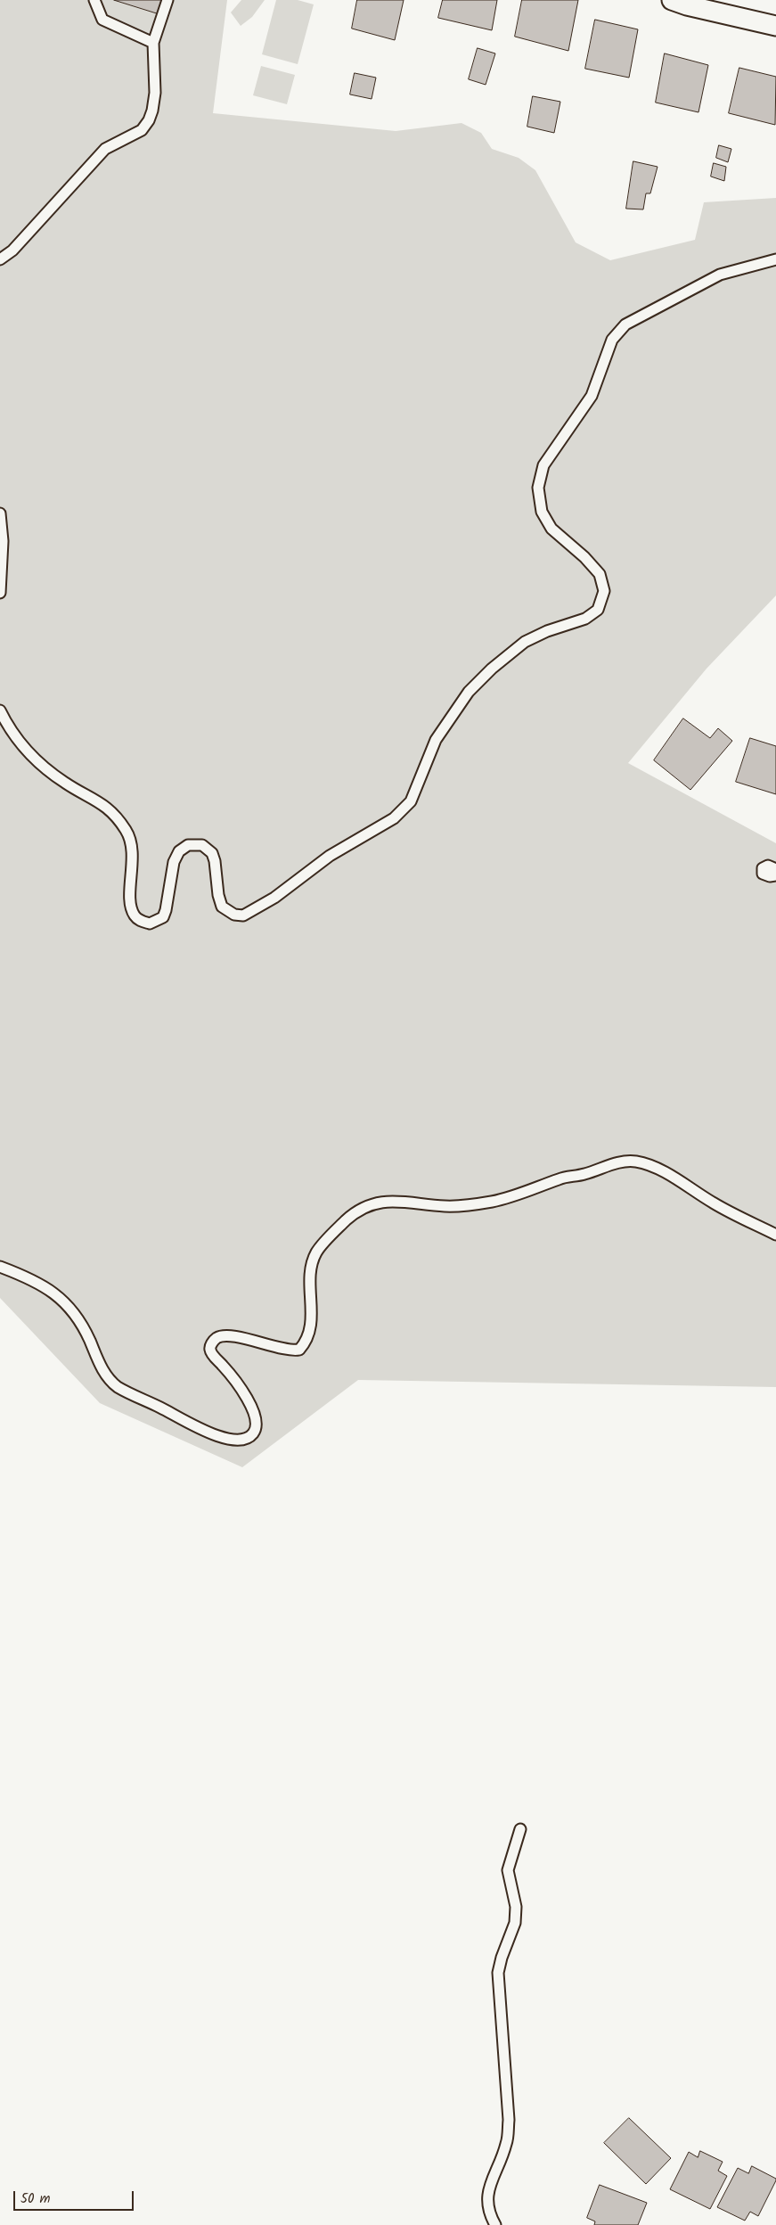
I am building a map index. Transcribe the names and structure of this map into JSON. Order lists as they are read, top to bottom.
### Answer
{
  "scale_bar": "50 m"
}
